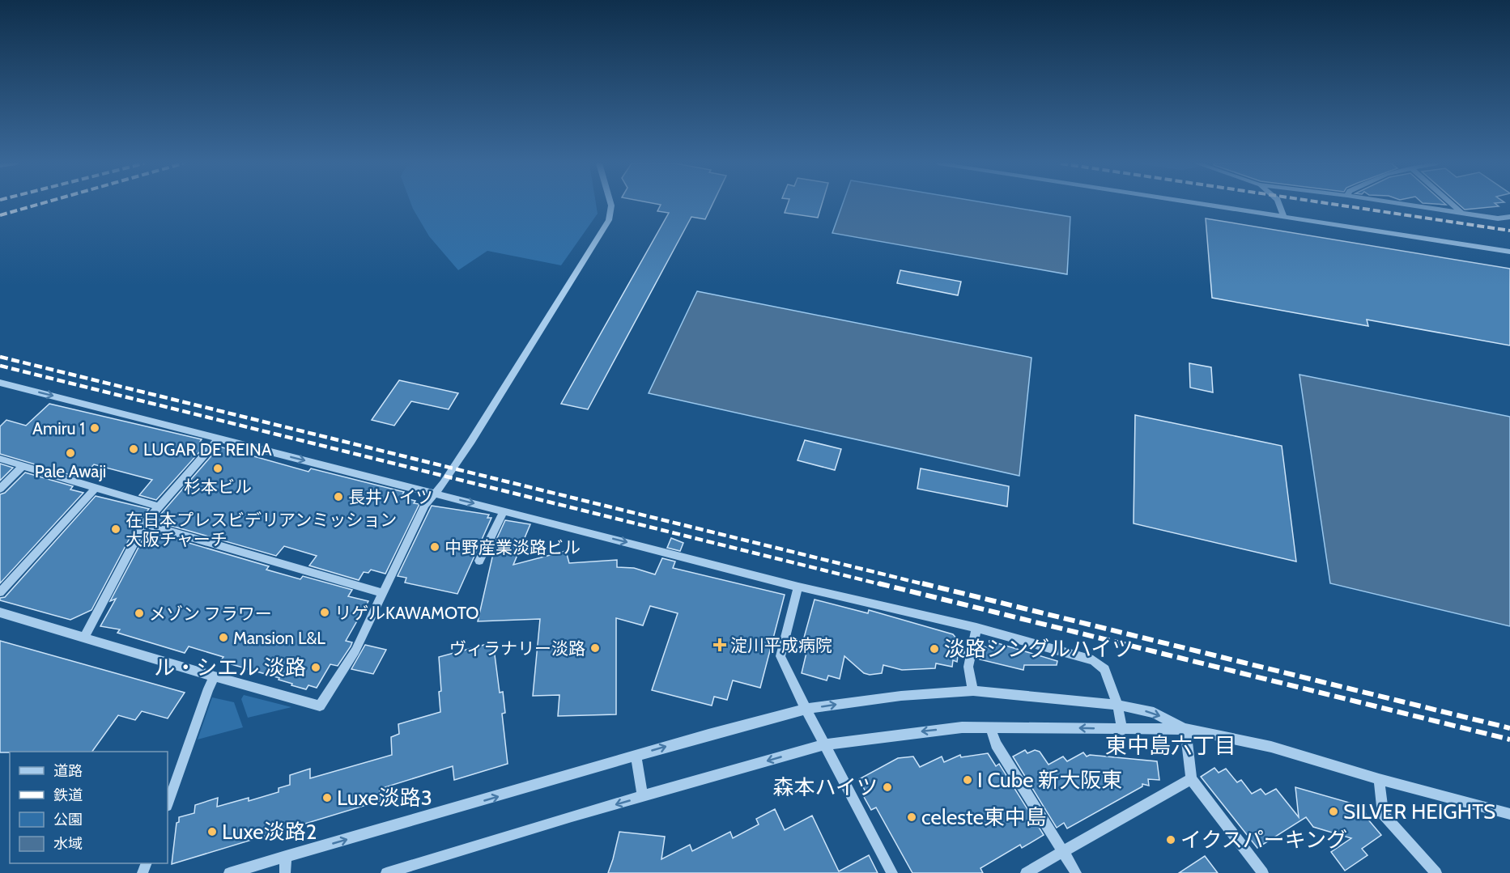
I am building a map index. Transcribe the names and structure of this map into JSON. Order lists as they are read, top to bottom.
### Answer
{
  "districts": ["東中島六丁目"],
  "places": {
    "other": [
      "Amiru 1",
      "LUGAR DE REINA",
      "Pale Awaji",
      "杉本ビル",
      "長井ハイツ",
      "在日本プレスビデリアンミッション 大阪チャーチ",
      "中野産業淡路ビル",
      "リゲルKAWAMOTO",
      "メゾン フラワー",
      "Mansion L&L",
      "ヴィラナリー淡路",
      "淡路シングルハイツ",
      "ル・シエル 淡路",
      "I Cube 新大阪東",
      "森本ハイツ",
      "Luxe淡路3",
      "SILVER HEIGHTS",
      "celeste東中島",
      "Luxe淡路2",
      "イクスパーキング"
    ],
    "health": ["淀川平成病院"]
  },
  "legend": [
    "道路",
    "鉄道",
    "公園",
    "水域"
  ]
}
